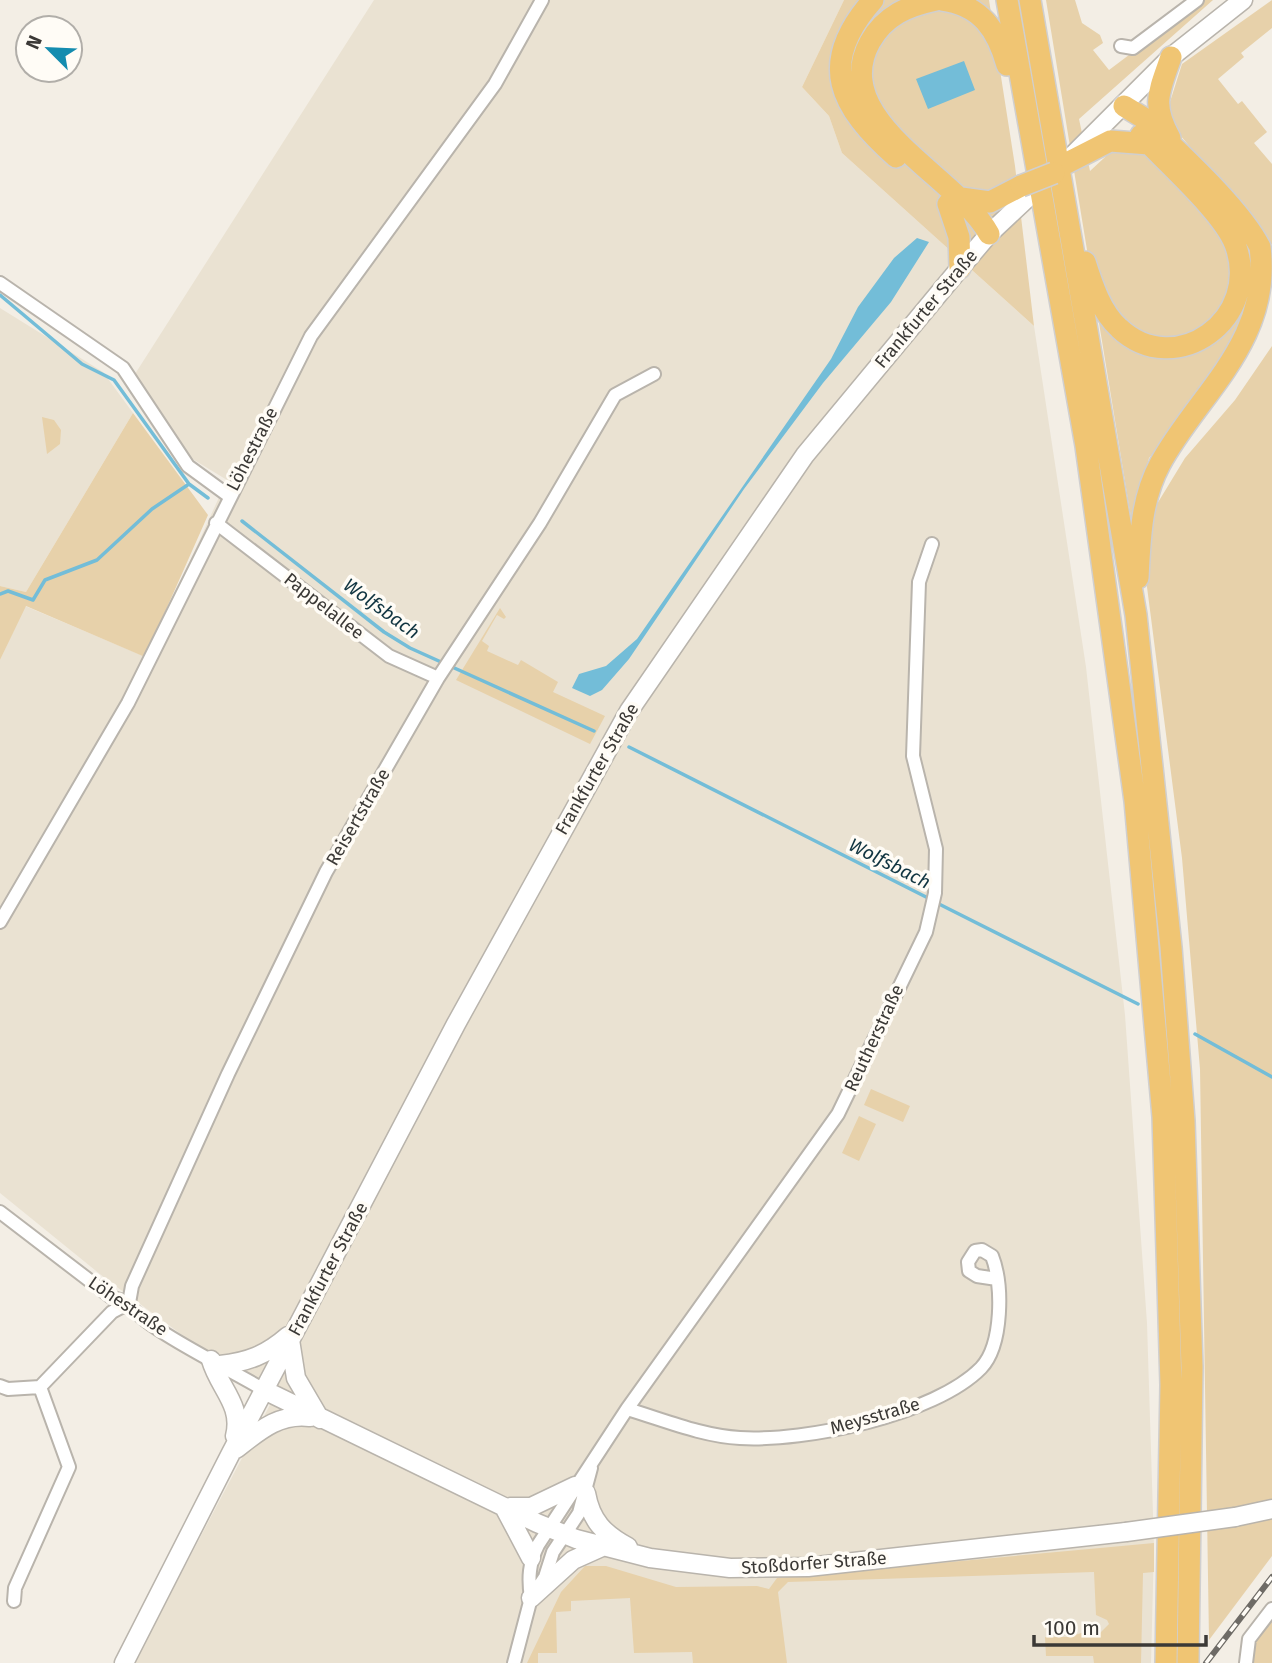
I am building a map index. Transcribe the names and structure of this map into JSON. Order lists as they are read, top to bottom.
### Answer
{
  "streets": {
    "main road": ["Frankfurter Straße", "Stoßdorfer Straße"],
    "street": [
      "Löhestraße",
      "Pappelallee",
      "Reisertstraße",
      "Reutherstraße",
      "Meysstraße"
    ]
  },
  "crossings": [
    ["Frankfurter Straße", "Löhestraße"],
    ["Frankfurter Straße", "Stoßdorfer Straße"],
    ["Löhestraße", "Pappelallee"],
    ["Löhestraße", "Reisertstraße"],
    ["Löhestraße", "Stoßdorfer Straße"],
    ["Pappelallee", "Reisertstraße"],
    ["Reutherstraße", "Meysstraße"],
    ["Reutherstraße", "Stoßdorfer Straße"]
  ],
  "water": ["Wolfsbach"],
  "scale_bar": "100 m",
  "north": "top left"
}
